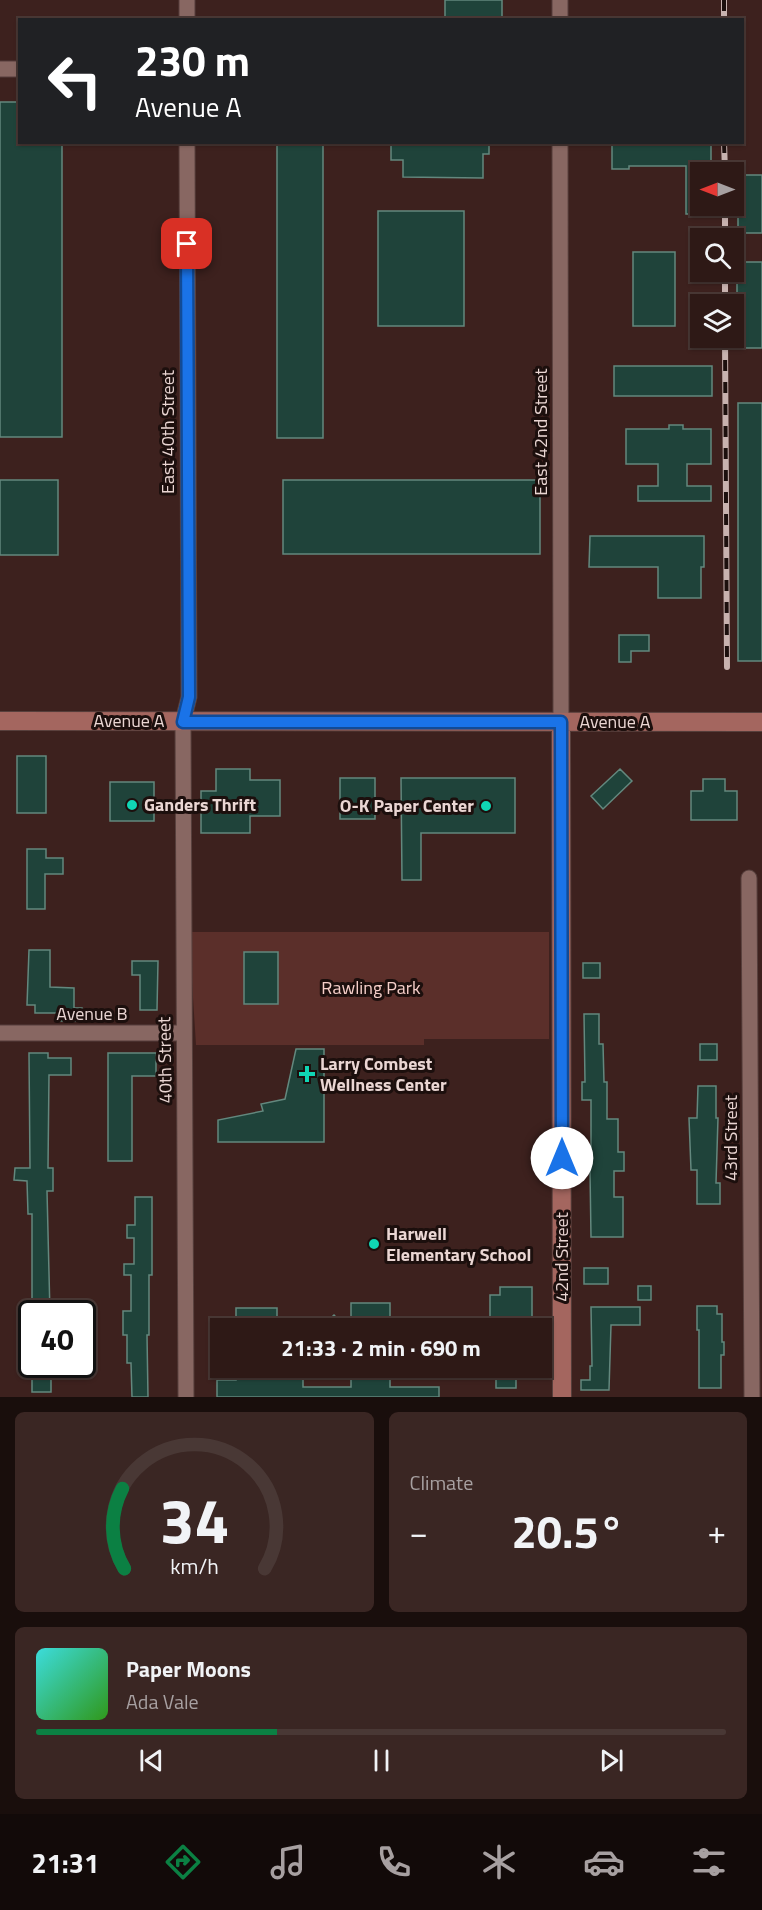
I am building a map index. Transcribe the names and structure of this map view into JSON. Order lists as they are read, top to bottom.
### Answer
{
  "streets": {
    "main road": ["Avenue A", "42nd Street"],
    "street": [
      "East 40th Street",
      "East 42nd Street",
      "Avenue B",
      "40th Street",
      "43rd Street"
    ]
  },
  "crossings": [
    ["East 40th Street", "Avenue A"],
    ["East 40th Street", "40th Street"],
    ["East 42nd Street", "Avenue A"],
    ["East 42nd Street", "42nd Street"],
    ["Avenue A", "40th Street"],
    ["Avenue A", "42nd Street"],
    ["Avenue B", "40th Street"]
  ],
  "parks": ["Rawling Park"],
  "places": {
    "other": ["Ganders Thrift", "O-K Paper Center", "Harwell Elementary School"],
    "health": ["Larry Combest Wellness Center"]
  },
  "north": "left",
  "page": {
    "turn": ["230 m", "Avenue A"],
    "limit": "40",
    "trip": "21:33 · 2 min · 690 m",
    "tile": "Climate",
    "heat": ["−", "20.5°", "+"],
    "song": ["Paper Moons", "Ada Vale"],
    "tabs": "21:31",
    "gauge": ["34", "km/h"]
  }
}
